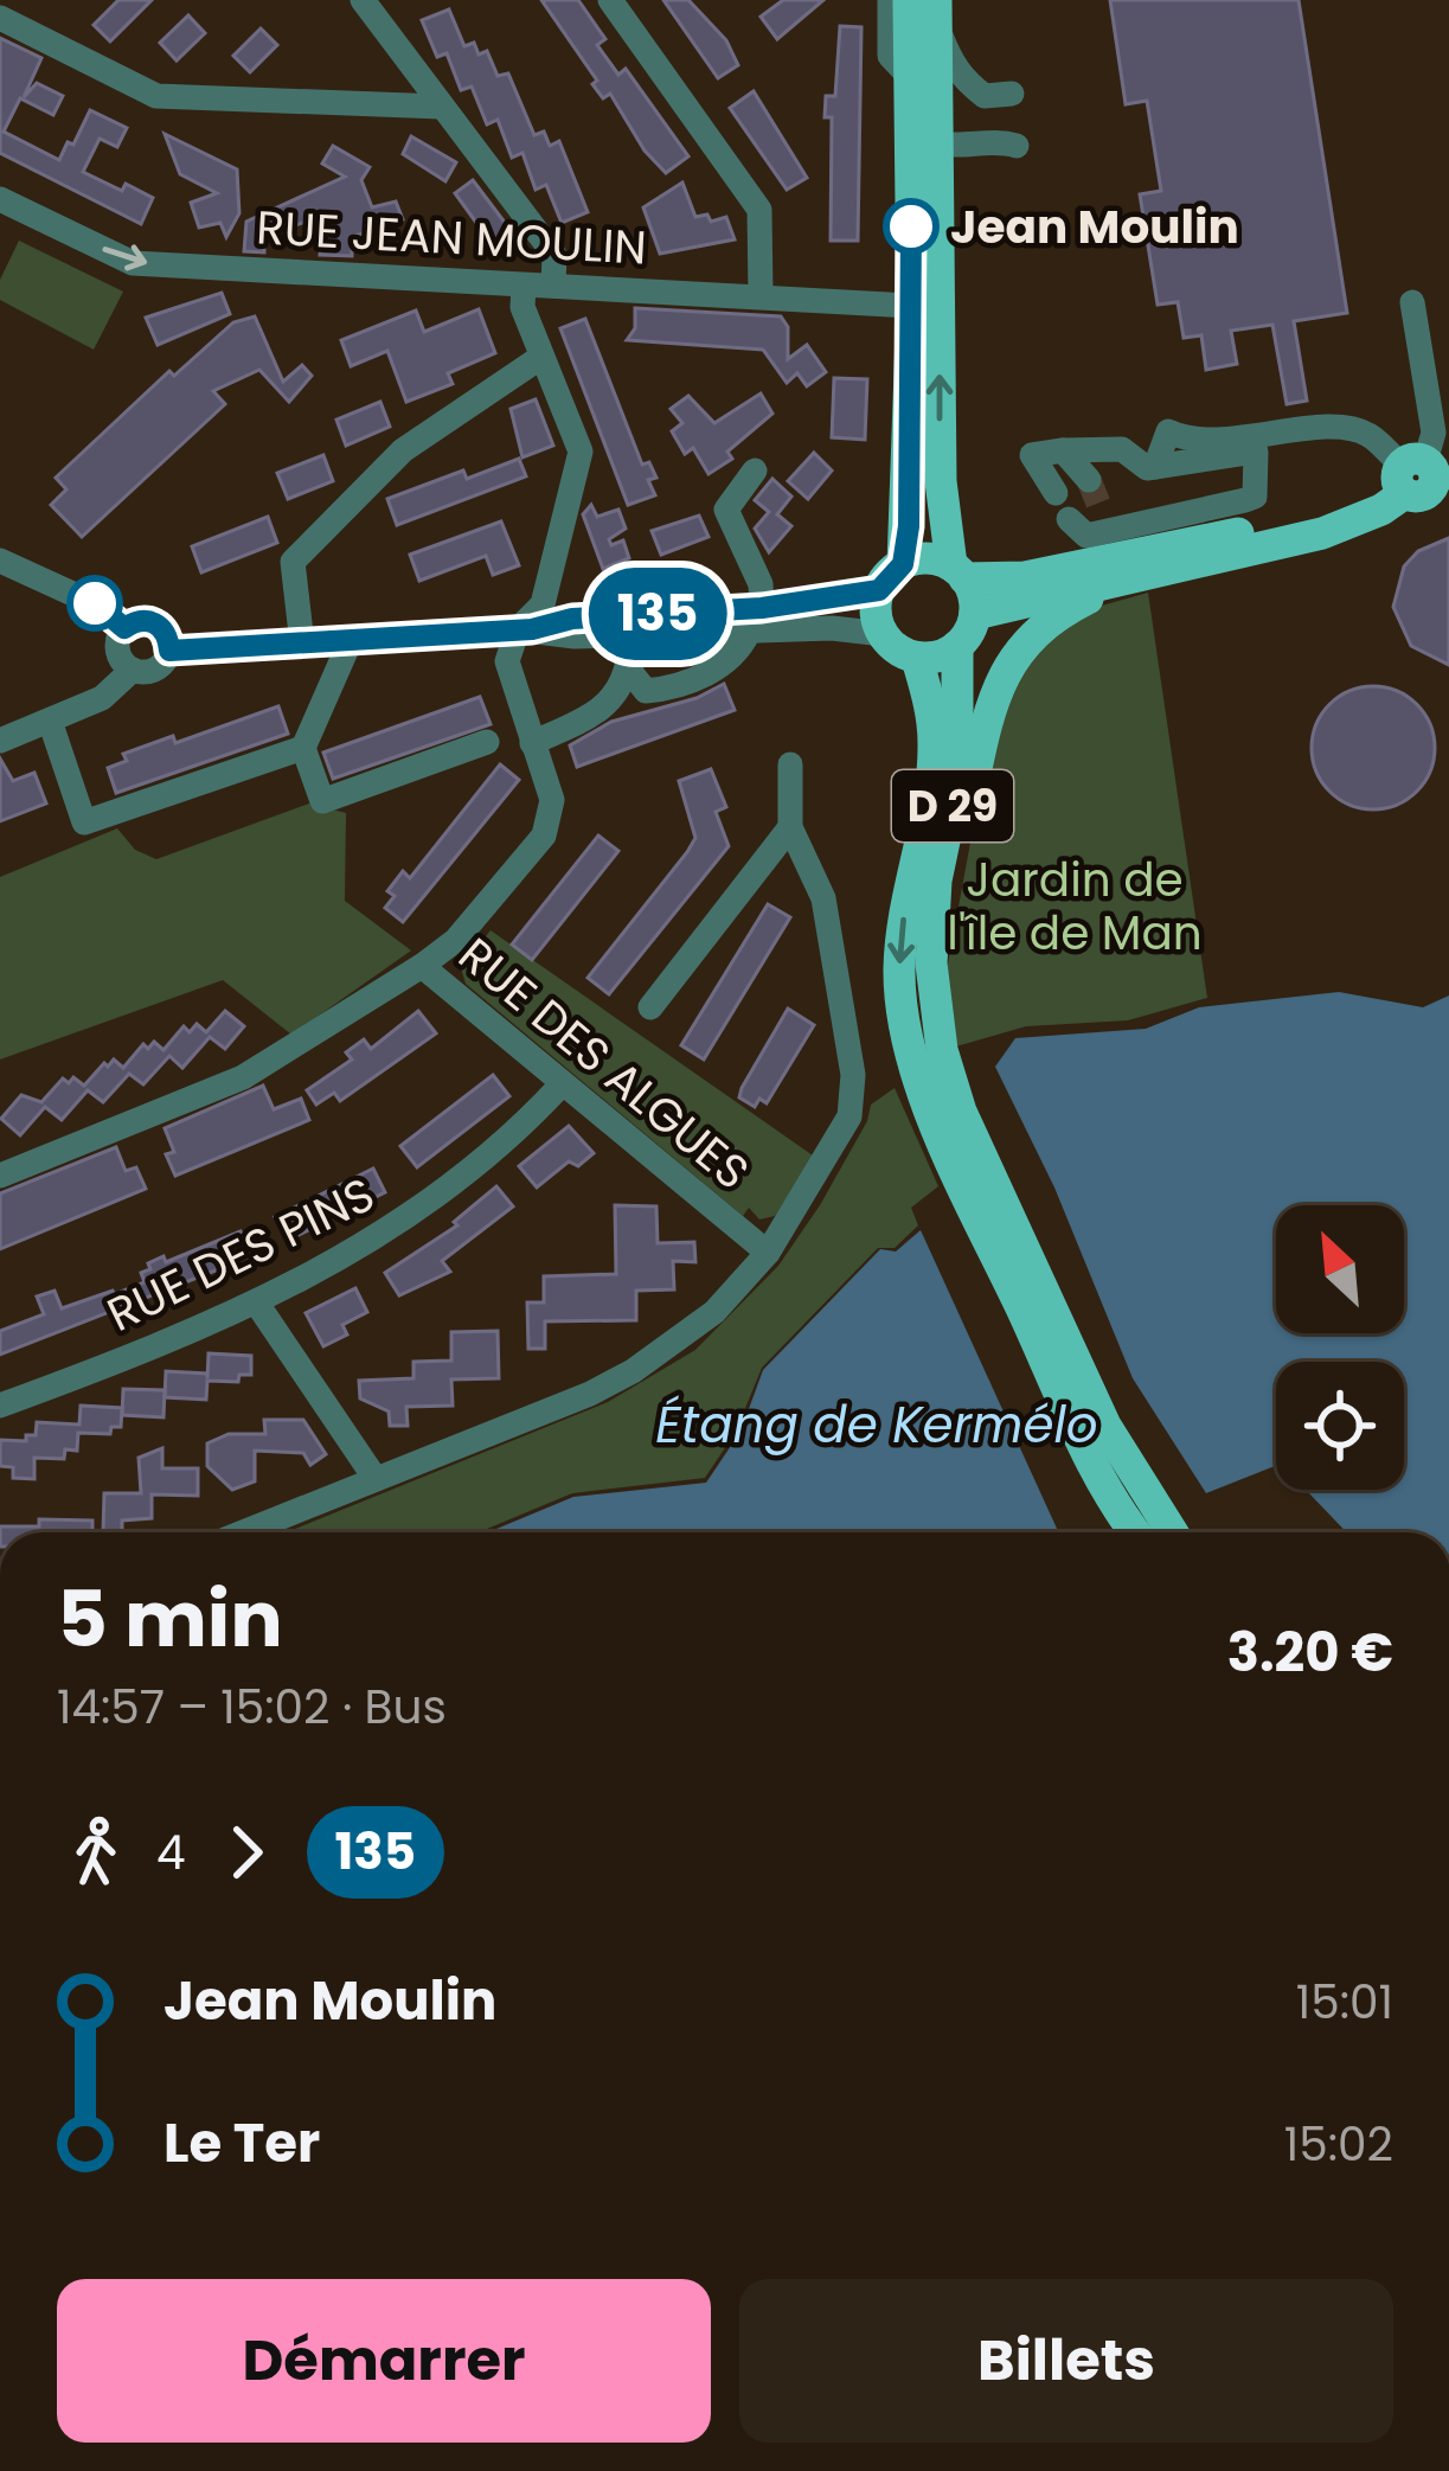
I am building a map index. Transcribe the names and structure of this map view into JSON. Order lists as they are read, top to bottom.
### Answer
{
  "streets": {
    "main road": ["D 29"],
    "street": ["RUE JEAN MOULIN", "RUE DES ALGUES", "RUE DES PINS"]
  },
  "crossings": [
    ["RUE DES ALGUES", "RUE DES PINS"]
  ],
  "water": ["Étang de Kermélo"],
  "parks": ["Jardin de l'île de Man"],
  "places": ["Jean Moulin"],
  "lines": ["bus line 135"],
  "north": "top left",
  "page": {
    "on_map": "135",
    "heading": ["5 min", "14:57 – 15:02 · Bus", "3.20 €"],
    "legs": ["4", "135"],
    "list": [
      {
        "name": "Jean Moulin",
        "value": "15:01"
      },
      {
        "name": "Le Ter",
        "value": "15:02"
      }
    ],
    "buttons": ["Démarrer", "Billets"]
  }
}
